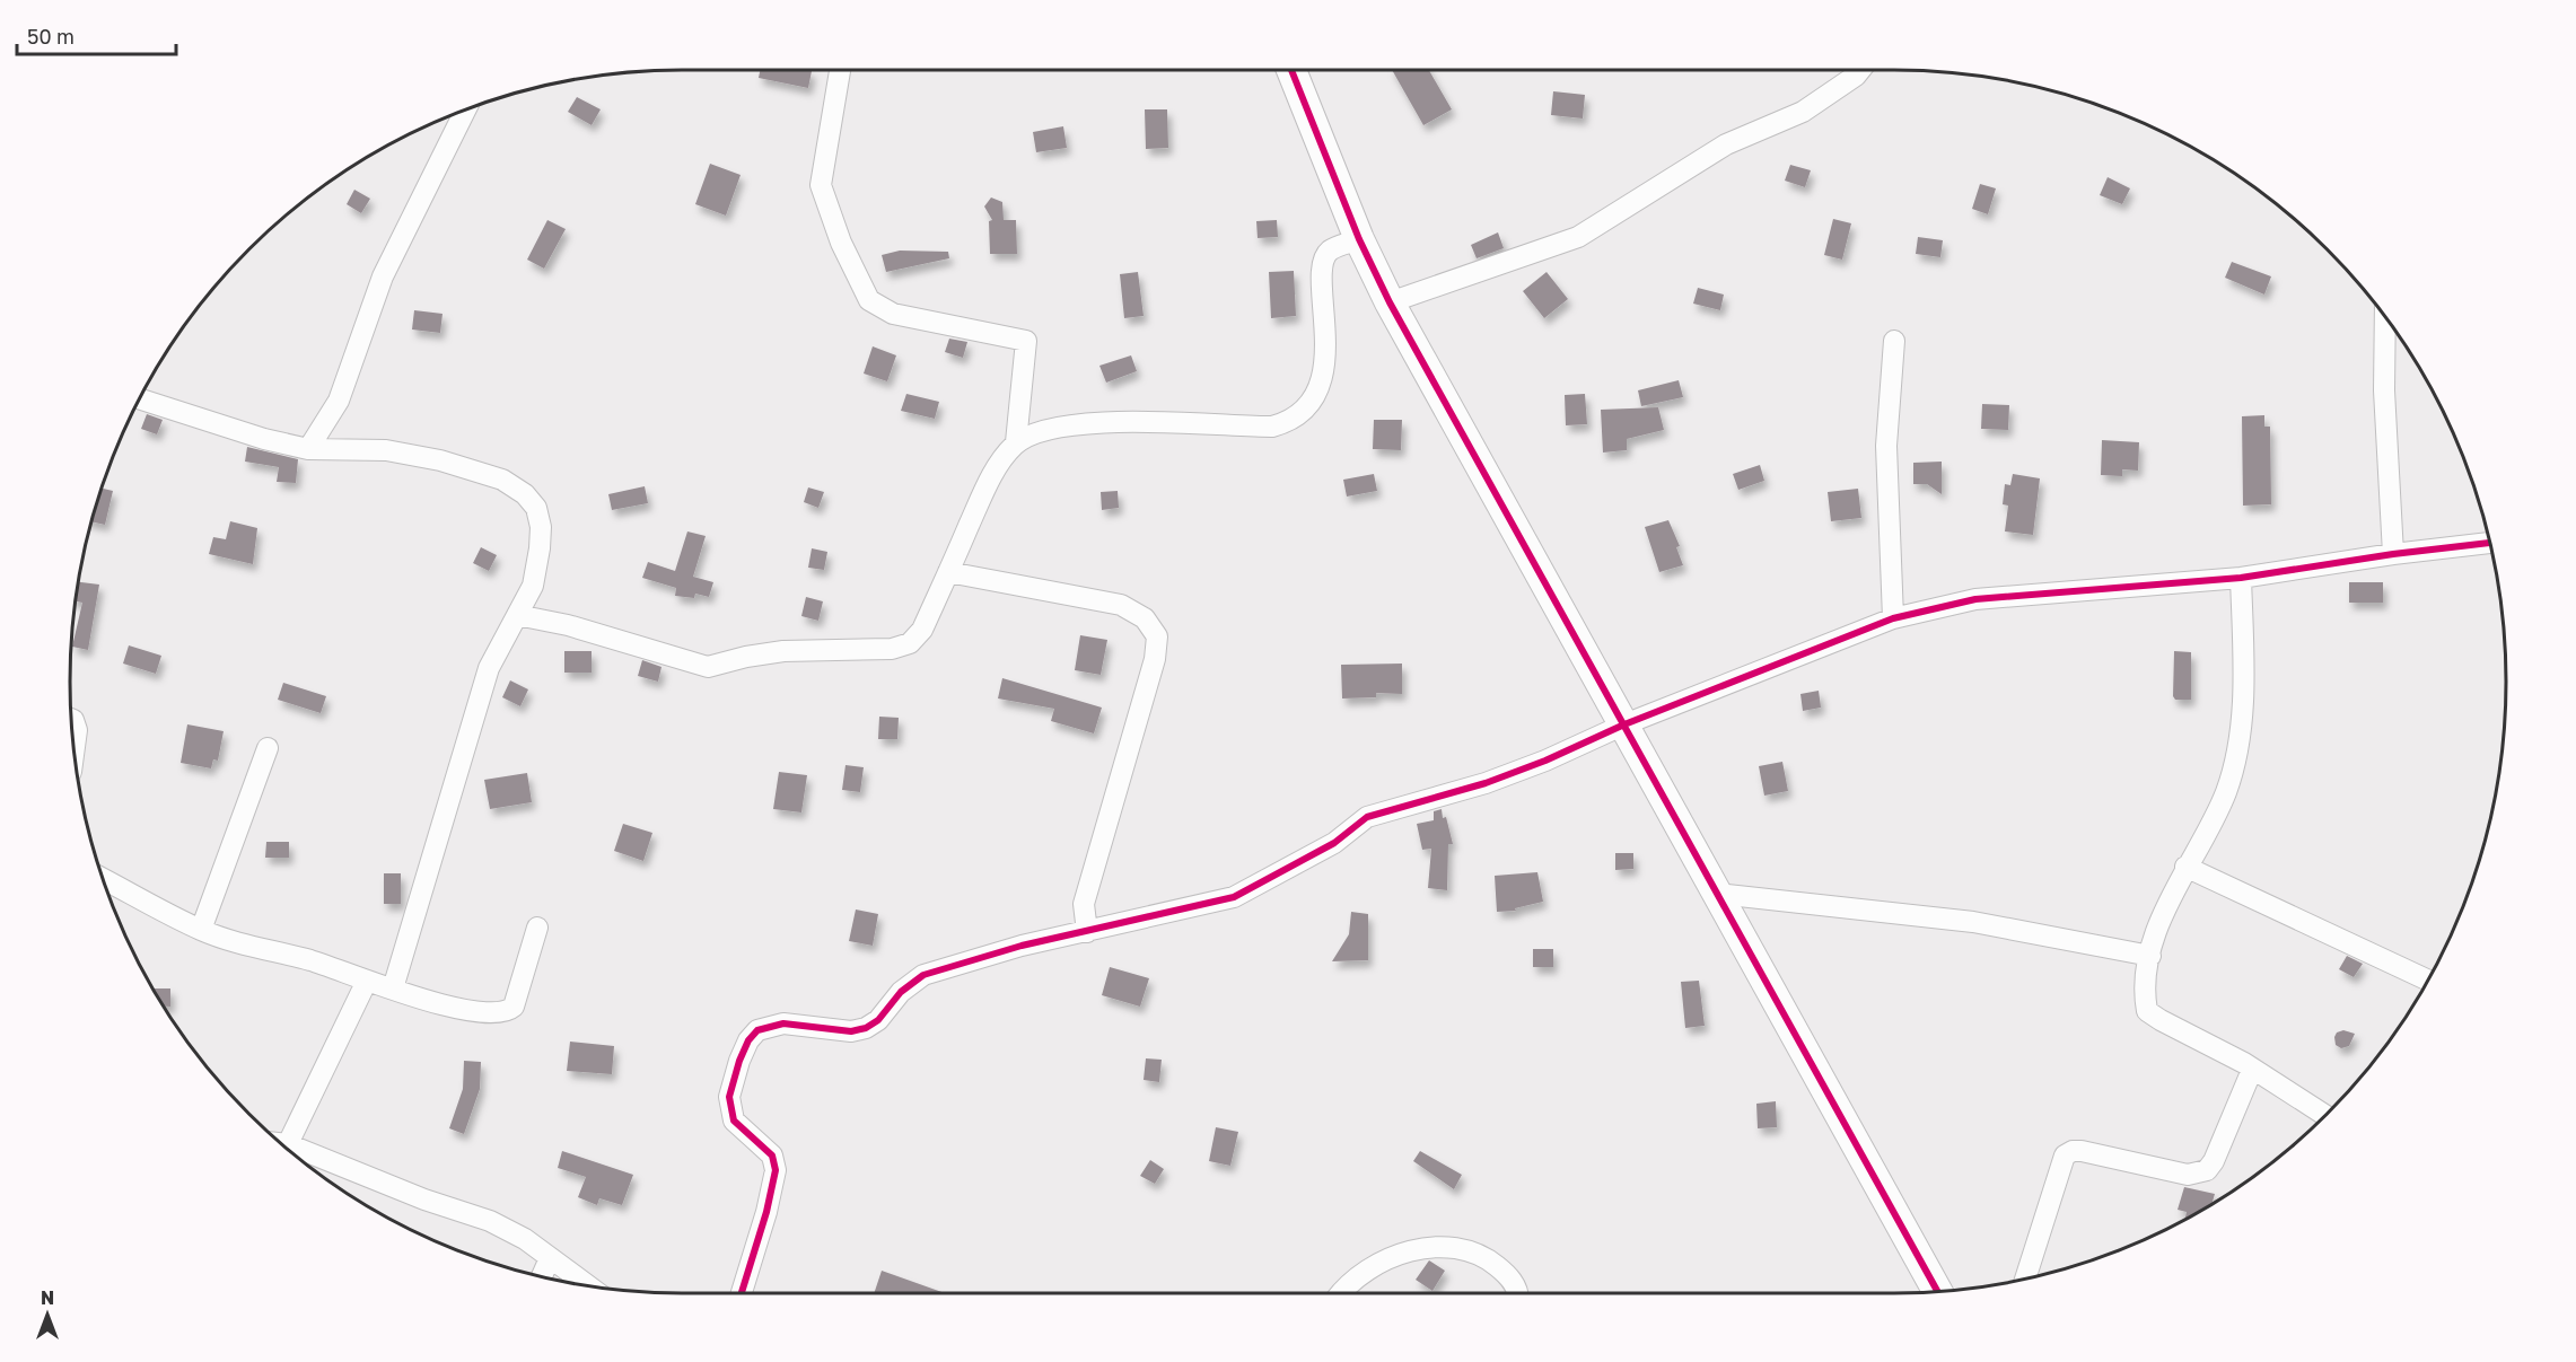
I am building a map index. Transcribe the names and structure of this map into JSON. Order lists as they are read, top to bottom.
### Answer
{
  "scale_bar": "50 m",
  "north": "top"
}
